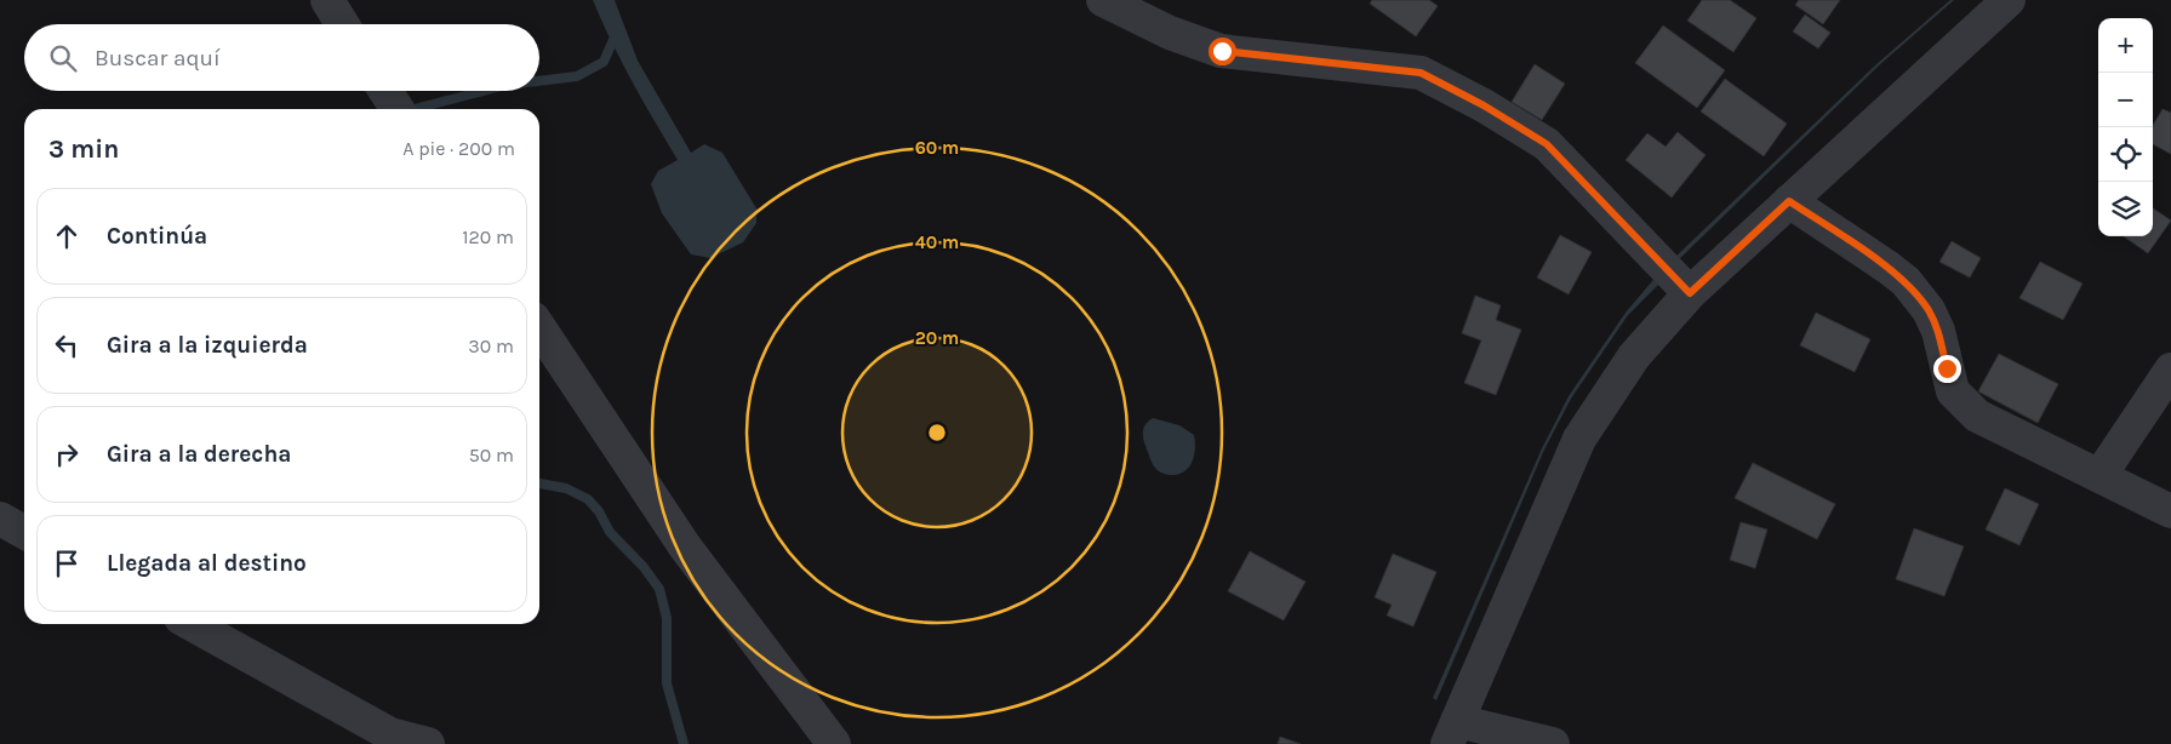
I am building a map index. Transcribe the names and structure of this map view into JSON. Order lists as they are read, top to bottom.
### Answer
{
  "page": {
    "map_buttons": ["+", "−"],
    "search": "Buscar aquí",
    "heading": ["3 min", "A pie · 200 m"],
    "list": [
      ["Continúa", "120 m"],
      ["Gira a la izquierda", "30 m"],
      ["Gira a la derecha", "50 m"],
      "Llegada al destino"
    ]
  },
  "rings": ["60 m", "40 m", "20 m"]
}
